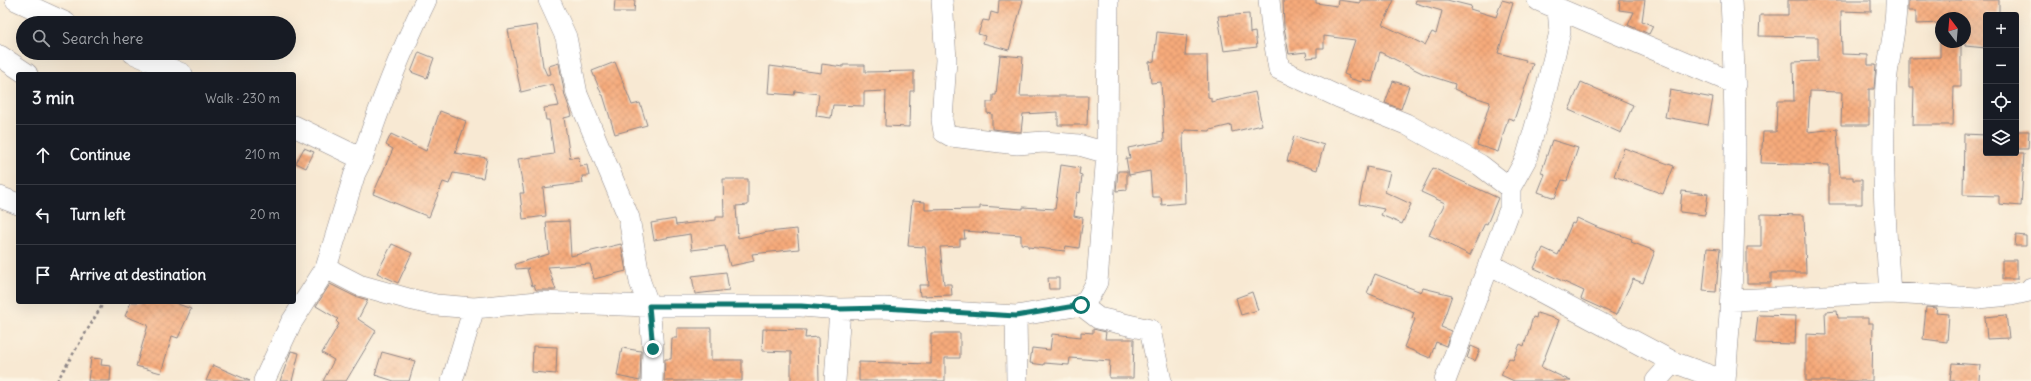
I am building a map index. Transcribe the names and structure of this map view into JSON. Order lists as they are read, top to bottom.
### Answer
{
  "north": "top",
  "page": {
    "map_buttons": ["+", "−"],
    "search": "Search here",
    "heading": ["3 min", "Walk · 230 m"],
    "list": [
      ["Continue", "210 m"],
      ["Turn left", "20 m"],
      "Arrive at destination"
    ]
  }
}
